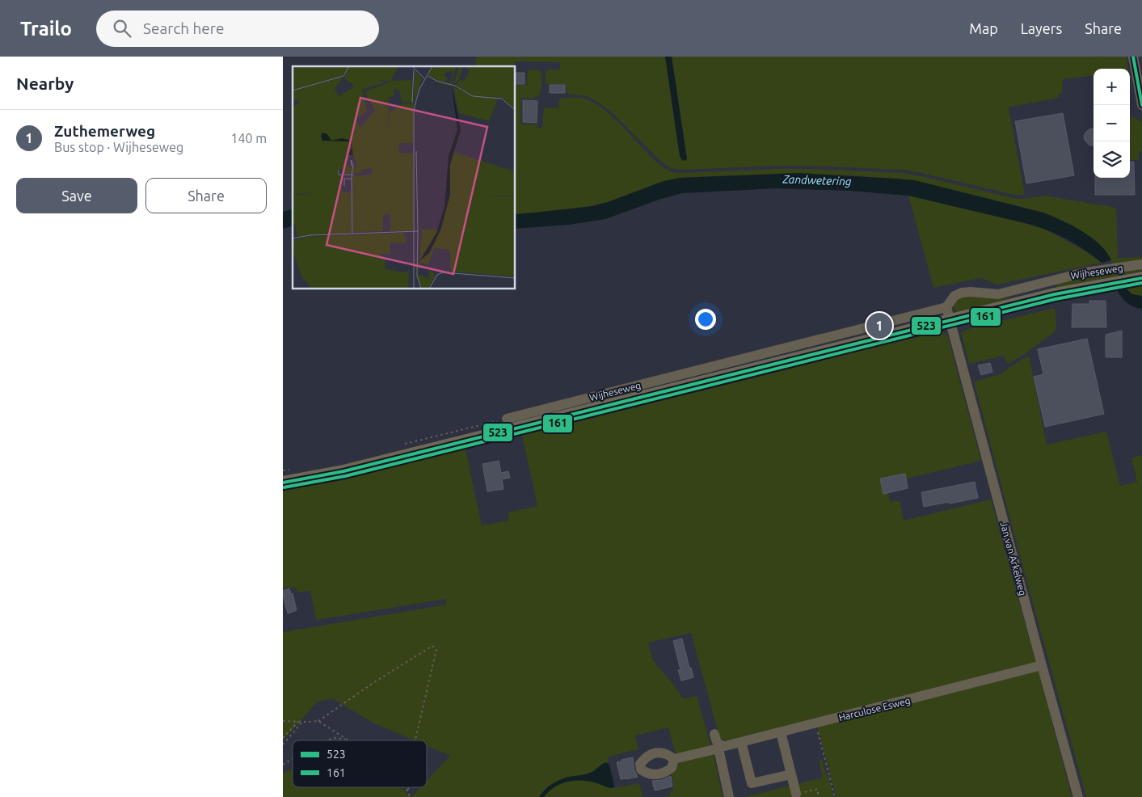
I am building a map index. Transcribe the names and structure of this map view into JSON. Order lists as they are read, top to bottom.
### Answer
{
  "streets": {
    "main road": ["Wijheseweg"],
    "street": ["Jan van Arkelweg", "Harculose Esweg"]
  },
  "crossings": [
    ["Wijheseweg", "Jan van Arkelweg"],
    ["Jan van Arkelweg", "Harculose Esweg"]
  ],
  "water": ["Zandwetering"],
  "lines": ["transit line 523", "transit line 161"],
  "legend": ["523", "161"],
  "page": {
    "header": "Trailo",
    "search": "Search here",
    "nav": ["Map", "Layers", "Share"],
    "heading": "Nearby",
    "map_buttons": ["+", "−"],
    "list": [
      {
        "mark": "1",
        "name": "Zuthemerweg",
        "note": "Bus stop · Wijheseweg",
        "value": "140 m"
      }
    ],
    "buttons": ["Save", "Share"],
    "pins": "1"
  }
}
